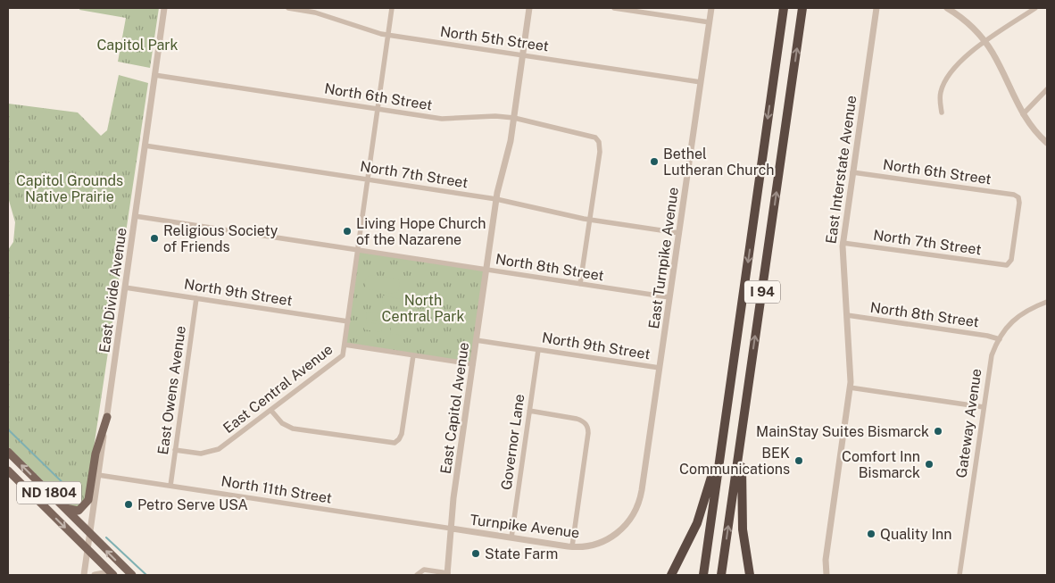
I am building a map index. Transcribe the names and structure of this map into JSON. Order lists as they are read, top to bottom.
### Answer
{
  "streets": {
    "highway": ["I 94"],
    "main road": ["ND 1804"],
    "street": [
      "North 5th Street",
      "North 6th Street",
      "East Interstate Avenue",
      "North 7th Street",
      "East Turnpike Avenue",
      "North 8th Street",
      "East Divide Avenue",
      "North 9th Street",
      "East Central Avenue",
      "East Owens Avenue",
      "East Capitol Avenue",
      "Gateway Avenue",
      "Governor Lane",
      "North 11th Street",
      "Turnpike Avenue"
    ]
  },
  "crossings": [
    ["North 5th Street", "East Turnpike Avenue"],
    ["North 5th Street", "East Central Avenue"],
    ["North 5th Street", "East Capitol Avenue"],
    ["North 6th Street", "East Interstate Avenue"],
    ["North 6th Street", "North 7th Street"],
    ["North 6th Street", "East Divide Avenue"],
    ["North 6th Street", "East Central Avenue"],
    ["North 6th Street", "East Capitol Avenue"],
    ["East Interstate Avenue", "North 7th Street"],
    ["East Interstate Avenue", "North 8th Street"],
    ["North 7th Street", "East Turnpike Avenue"],
    ["North 7th Street", "East Divide Avenue"],
    ["North 7th Street", "East Central Avenue"],
    ["North 7th Street", "East Capitol Avenue"],
    ["East Turnpike Avenue", "North 8th Street"],
    ["East Turnpike Avenue", "North 9th Street"],
    ["East Turnpike Avenue", "Turnpike Avenue"],
    ["North 8th Street", "East Divide Avenue"],
    ["North 8th Street", "East Central Avenue"],
    ["North 8th Street", "East Capitol Avenue"],
    ["North 8th Street", "Gateway Avenue"],
    ["East Divide Avenue", "North 9th Street"],
    ["East Divide Avenue", "North 11th Street"],
    ["East Divide Avenue", "ND 1804"],
    ["North 9th Street", "East Central Avenue"],
    ["North 9th Street", "East Owens Avenue"],
    ["North 9th Street", "East Capitol Avenue"],
    ["North 9th Street", "Governor Lane"],
    ["East Central Avenue", "East Owens Avenue"],
    ["East Owens Avenue", "North 11th Street"],
    ["East Capitol Avenue", "North 11th Street"],
    ["East Capitol Avenue", "Turnpike Avenue"],
    ["Governor Lane", "Turnpike Avenue"],
    ["North 11th Street", "Turnpike Avenue"]
  ],
  "parks": ["Capitol Park", "Capitol Grounds Native Prairie", "North Central Park"],
  "places": [
    "Bethel Lutheran Church",
    "Living Hope Church of the Nazarene",
    "Religious Society of Friends",
    "MainStay Suites Bismarck",
    "BEK Communications",
    "Comfort Inn Bismarck",
    "Petro Serve USA",
    "Quality Inn",
    "State Farm"
  ]
}
